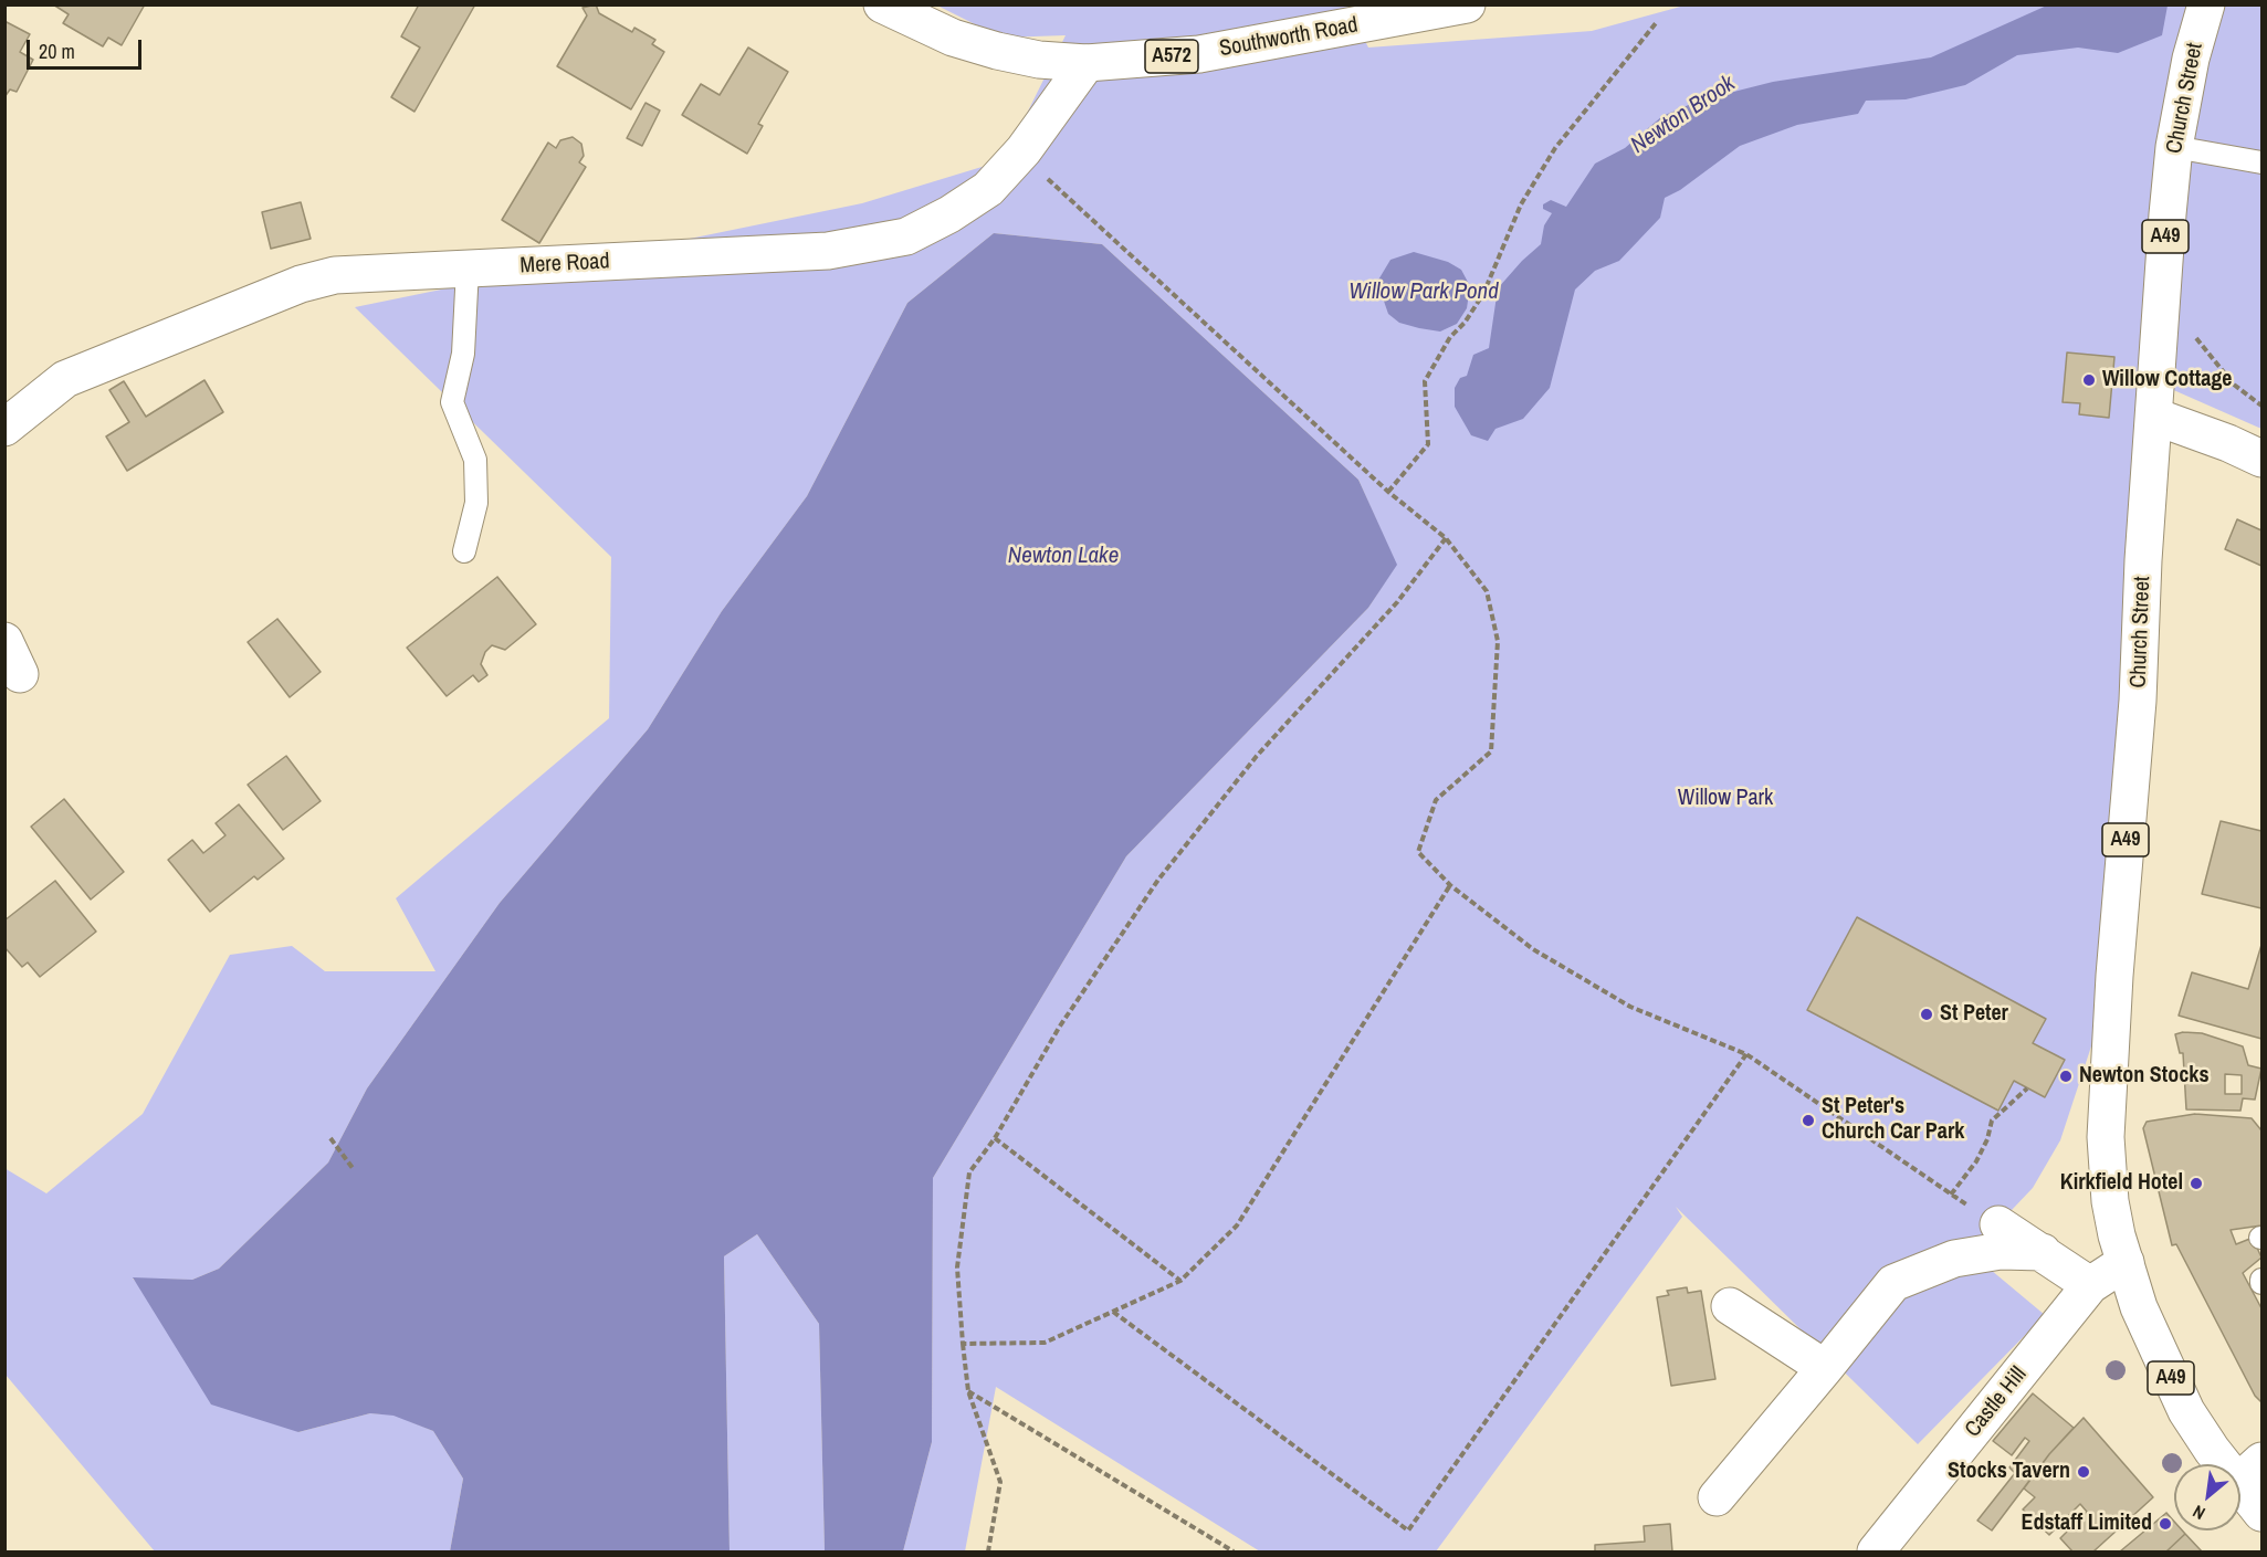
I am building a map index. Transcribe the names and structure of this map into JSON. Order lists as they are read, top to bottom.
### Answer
{
  "streets": {
    "street": [
      "Southworth Road",
      "A572",
      "Church Street",
      "A49",
      "Mere Road",
      "Castle Hill"
    ]
  },
  "crossings": [
    ["Southworth Road", "Mere Road"],
    ["Church Street", "A49"],
    ["Church Street", "Castle Hill"],
    ["A49", "Castle Hill"]
  ],
  "water": ["Newton Brook", "Willow Park Pond", "Newton Lake"],
  "parks": ["Willow Park"],
  "places": [
    "Willow Cottage",
    "St Peter",
    "Newton Stocks",
    "St Peter's Church Car Park",
    "Kirkfield Hotel",
    "Stocks Tavern",
    "Edstaff Limited"
  ],
  "scale_bar": "20 m",
  "north": "bottom left"
}
